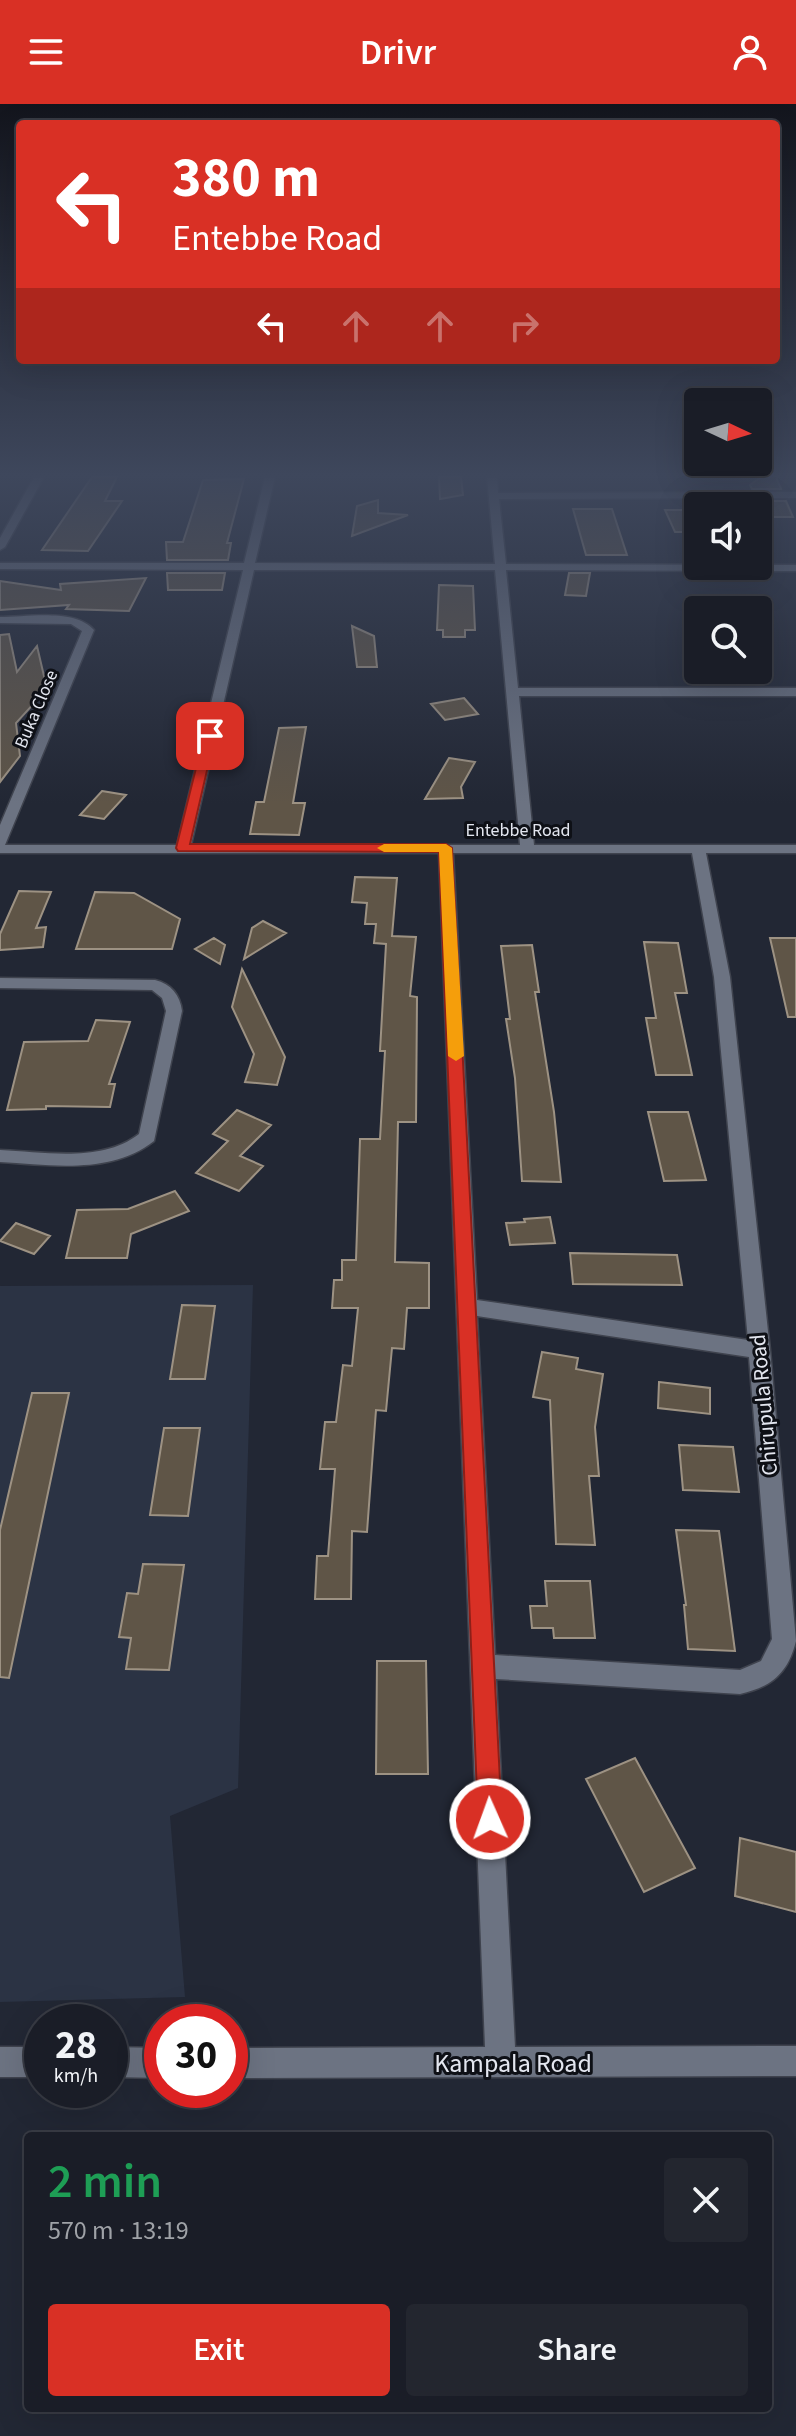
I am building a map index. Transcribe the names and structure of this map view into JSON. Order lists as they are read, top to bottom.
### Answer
{
  "streets": {
    "street": [
      "Buka Close",
      "Entebbe Road",
      "Chirupula Road",
      "Kampala Road"
    ]
  },
  "crossings": [
    ["Entebbe Road", "Chirupula Road"]
  ],
  "north": "right",
  "page": {
    "header": "Drivr",
    "turn": ["380 m", "Entebbe Road"],
    "speed": "28 km/h",
    "limit": "30",
    "heading": ["2 min", "570 m · 13:19"],
    "buttons": ["Exit", "Share"]
  }
}
